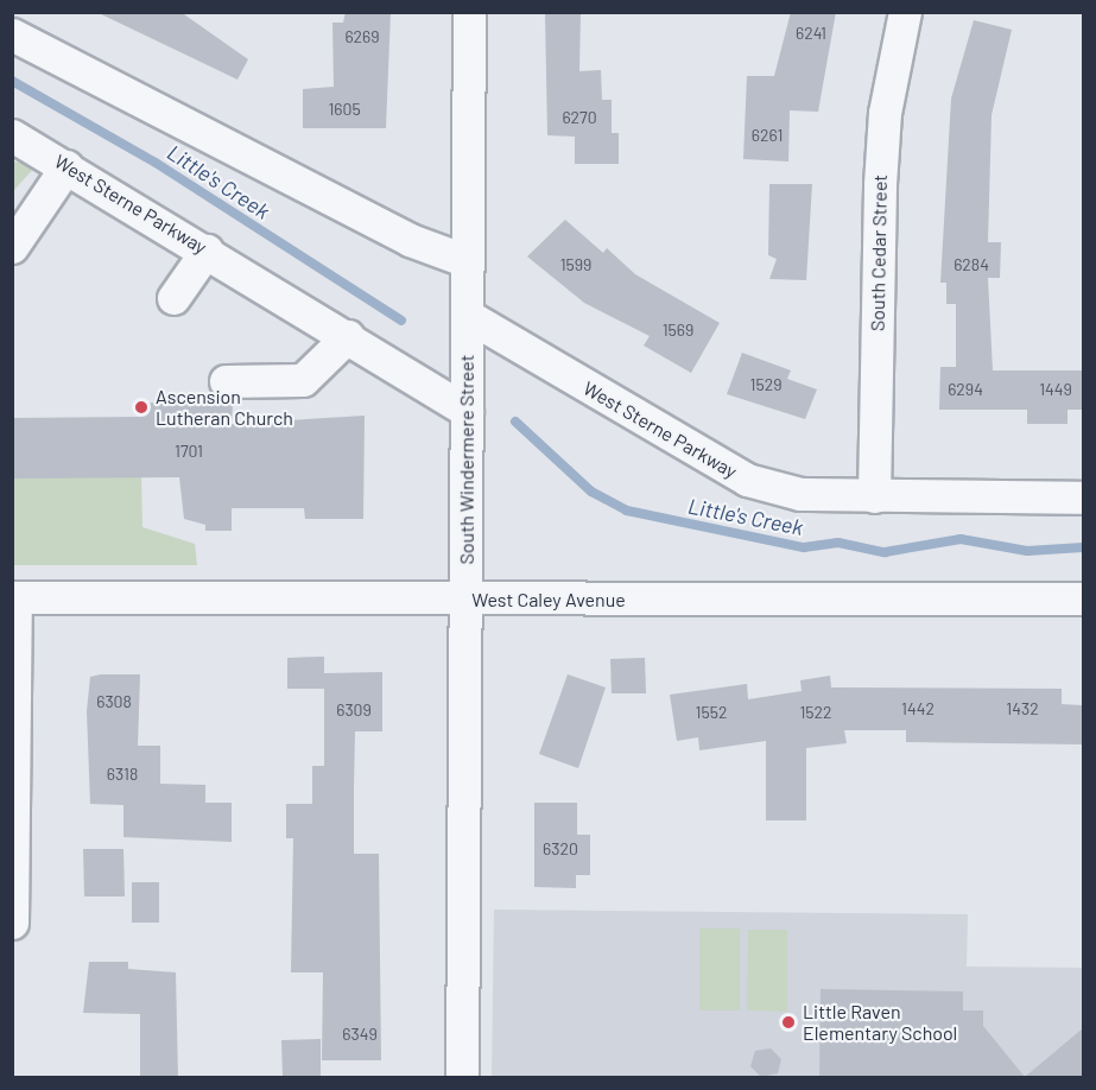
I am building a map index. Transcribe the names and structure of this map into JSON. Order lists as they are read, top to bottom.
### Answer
{
  "streets": {
    "street": [
      "West Sterne Parkway",
      "South Cedar Street",
      "South Windermere Street",
      "West Caley Avenue"
    ]
  },
  "crossings": [
    ["West Sterne Parkway", "South Cedar Street"],
    ["West Sterne Parkway", "South Windermere Street"],
    ["South Windermere Street", "West Caley Avenue"]
  ],
  "water": ["Little's Creek"],
  "places": ["Ascension Lutheran Church", "Little Raven Elementary School"],
  "house_numbers": [
    "6241",
    "6269",
    "1605",
    "6270",
    "6261",
    "1599",
    "6284",
    "1569",
    "1529",
    "6294",
    "1449",
    "1701",
    "6308",
    "1442",
    "1432",
    "6309",
    "1552",
    "1522",
    "6318",
    "6320",
    "6349"
  ]
}
